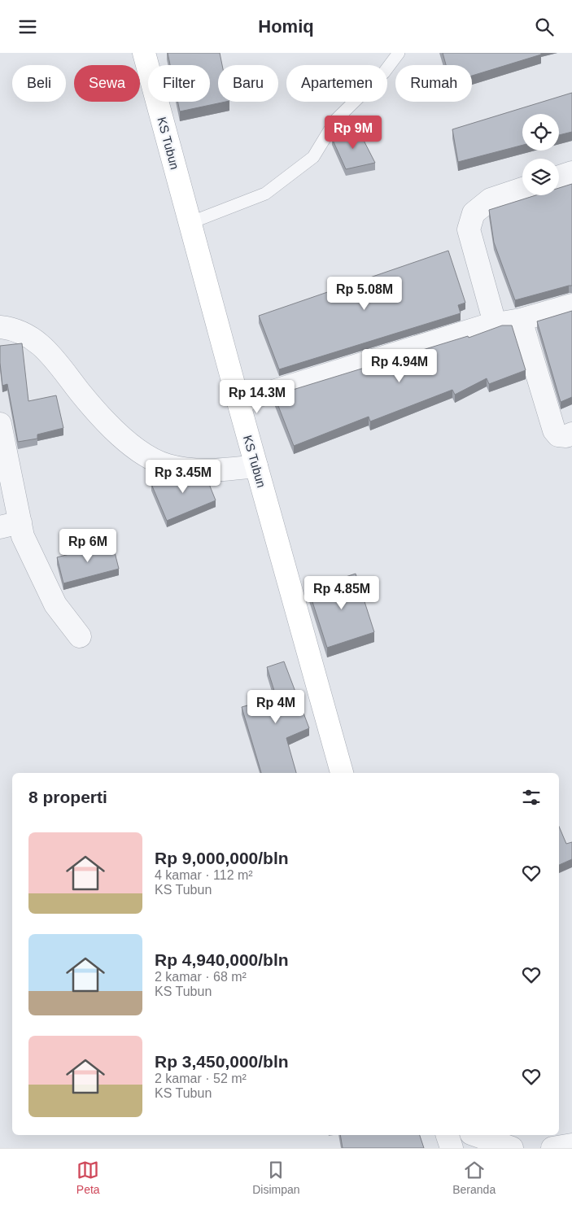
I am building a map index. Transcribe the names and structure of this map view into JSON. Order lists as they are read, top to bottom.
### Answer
{
  "streets": {
    "main road": ["KS Tubun"]
  },
  "page": {
    "header": "Homiq",
    "chip": [
      "Beli",
      "Sewa",
      "Filter",
      "Baru",
      "Apartemen",
      "Rumah"
    ],
    "price": [
      "Rp 9M",
      "Rp 5.08M",
      "Rp 4.94M",
      "Rp 14.3M",
      "Rp 3.45M",
      "Rp 6M",
      "Rp 4.85M",
      "Rp 4M"
    ],
    "heading": "8 properti",
    "list": [
      {
        "name": "Rp 9,000,000/bln",
        "note": "4 kamar · 112 m² · KS Tubun"
      },
      {
        "name": "Rp 4,940,000/bln",
        "note": "2 kamar · 68 m² · KS Tubun"
      },
      {
        "name": "Rp 3,450,000/bln",
        "note": "2 kamar · 52 m² · KS Tubun"
      }
    ],
    "tabs": ["Peta", "Disimpan", "Beranda"]
  }
}
